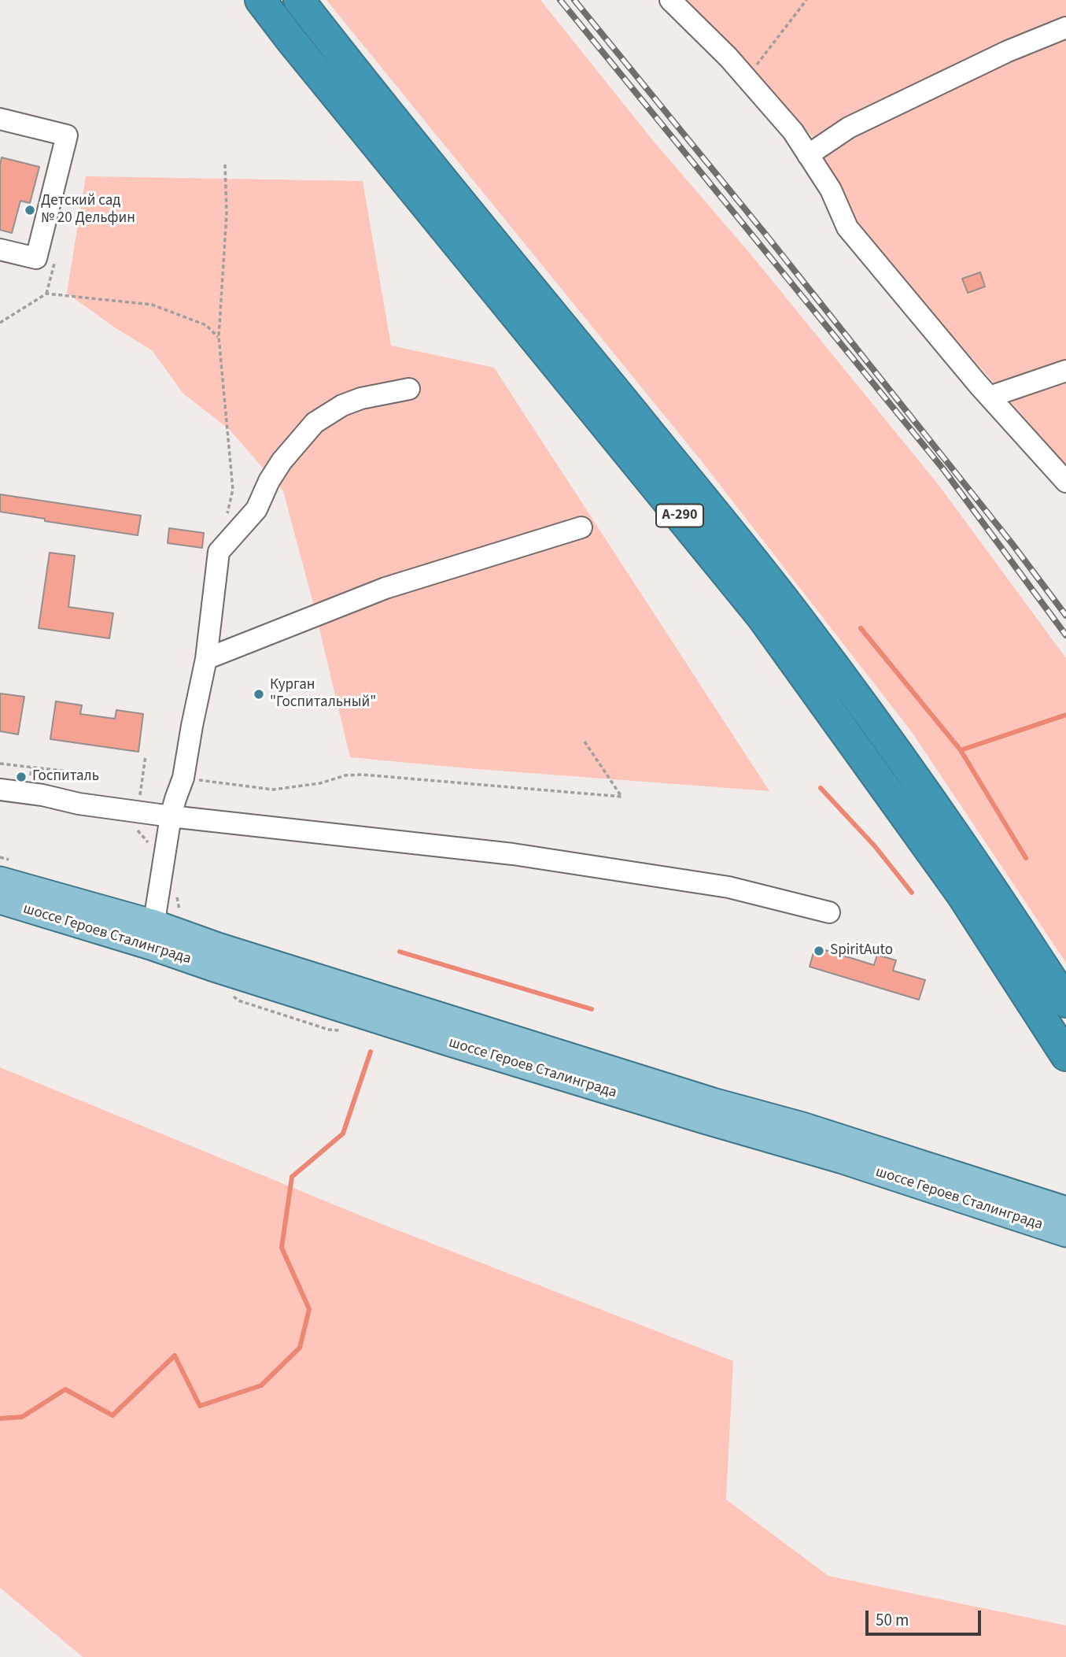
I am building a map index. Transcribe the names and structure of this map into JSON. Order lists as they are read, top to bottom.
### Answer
{
  "streets": {
    "highway": ["А-290"],
    "main road": ["шоссе Героев Сталинграда"]
  },
  "places": [
    "Детский сад № 20 Дельфин",
    "Курган \"Госпитальный\"",
    "Госпиталь",
    "SpiritAuto"
  ],
  "scale_bar": "50 m"
}
